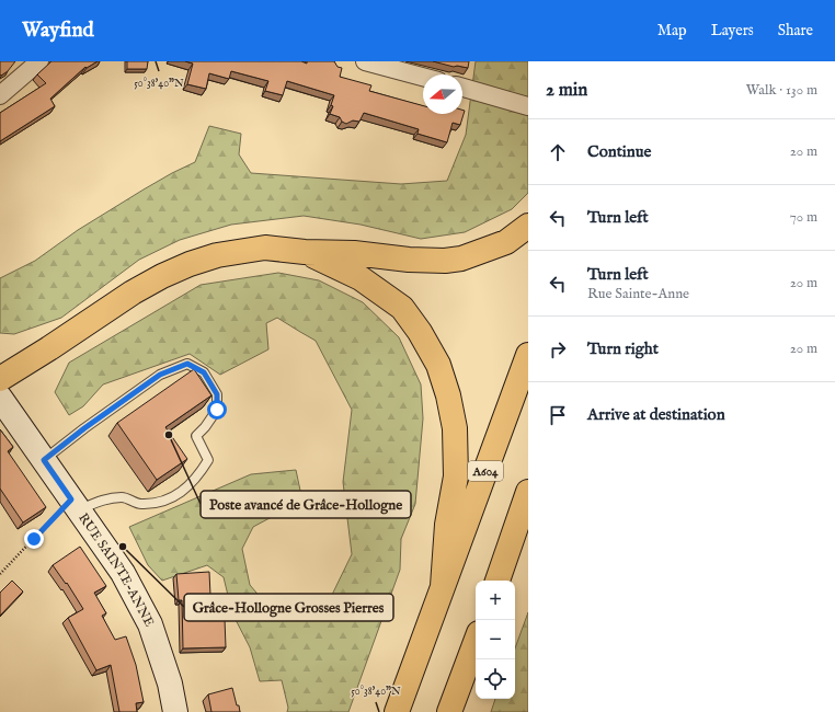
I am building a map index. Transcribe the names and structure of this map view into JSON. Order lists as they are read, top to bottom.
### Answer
{
  "streets": {
    "highway": ["A604"],
    "main road": ["RUE SAINTE-ANNE"]
  },
  "places": ["Poste avancé de Grâce-Hollogne", "Grâce-Hollogne Grosses Pierres"],
  "north": "left",
  "page": {
    "header": "Wayfind",
    "nav": ["Map", "Layers", "Share"],
    "heading": ["2 min", "Walk · 130 m"],
    "list": [
      ["Continue", "20 m"],
      ["Turn left", "70 m"],
      ["Turn left", "Rue Sainte-Anne", "20 m"],
      ["Turn right", "20 m"],
      "Arrive at destination"
    ],
    "map_buttons": ["+", "−"]
  },
  "coordinates": ["50°38'40\"N"]
}
